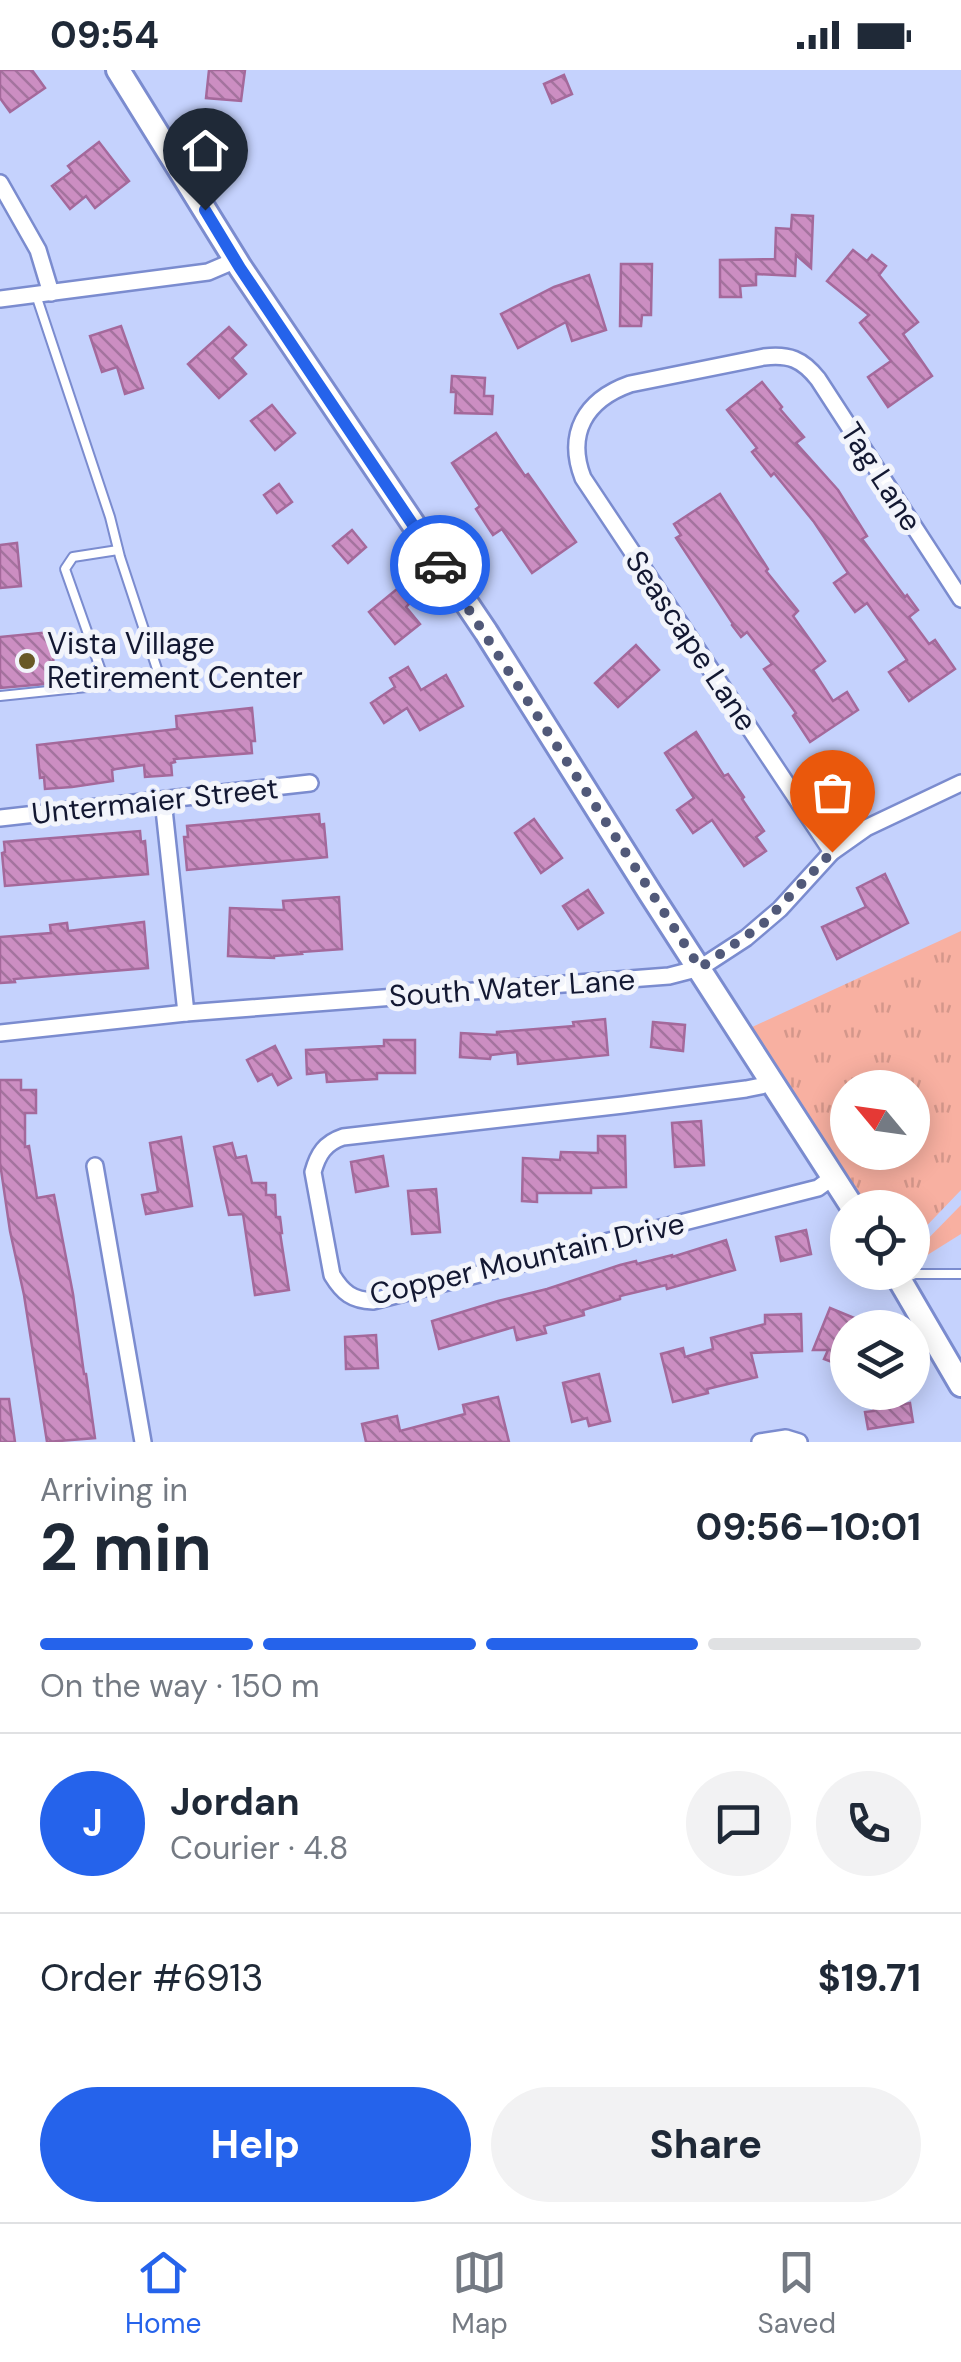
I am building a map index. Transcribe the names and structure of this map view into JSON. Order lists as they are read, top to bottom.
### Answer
{
  "streets": {
    "street": [
      "Tag Lane",
      "Seascape Lane",
      "Untermaier Street",
      "South Water Lane",
      "Copper Mountain Drive"
    ]
  },
  "crossings": [
    ["Tag Lane", "Seascape Lane"],
    ["Seascape Lane", "South Water Lane"]
  ],
  "places": ["Vista Village Retirement Center"],
  "north": "top left",
  "page": {
    "status": "09:54",
    "heading": ["2 min", "Arriving in", "09:56–10:01"],
    "panel": [
      "Jordan",
      "Courier · 4.8",
      "Order #6913",
      "$19.71"
    ],
    "bar": "On the way · 150 m",
    "round": "J",
    "buttons": ["Help", "Share"],
    "tabs": ["Home", "Map", "Saved"]
  }
}
